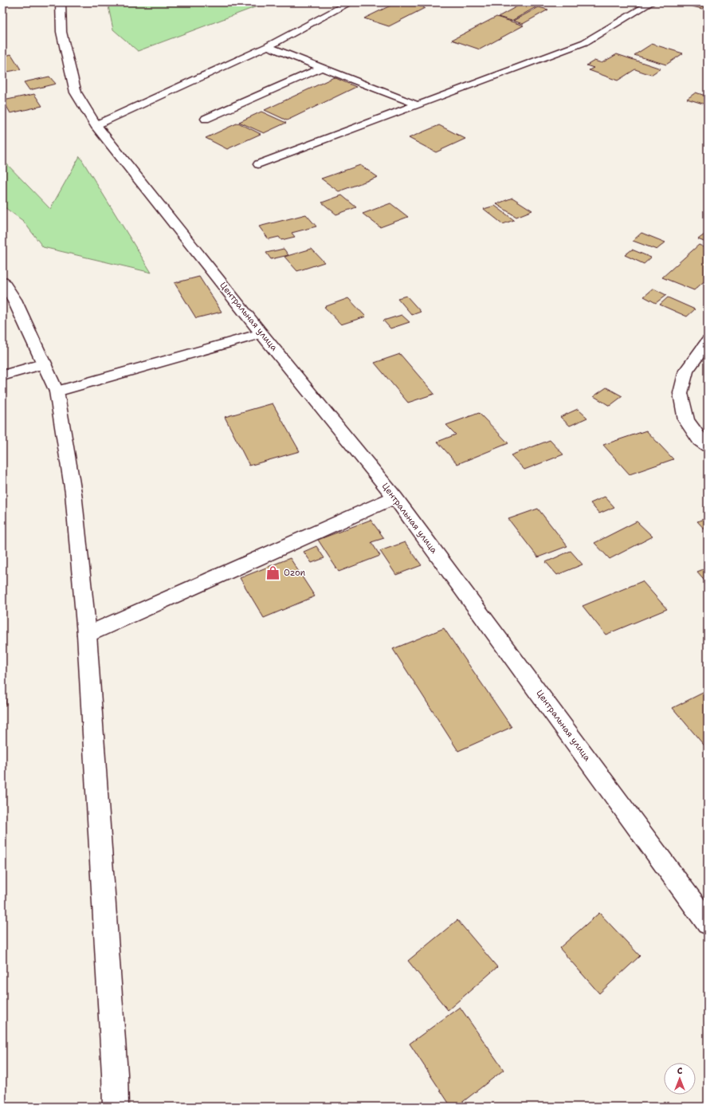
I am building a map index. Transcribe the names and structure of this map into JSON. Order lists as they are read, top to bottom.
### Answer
{
  "streets": {
    "street": ["Центральная улица"]
  },
  "places": {
    "shop": ["Ozon"]
  },
  "north": "top"
}
